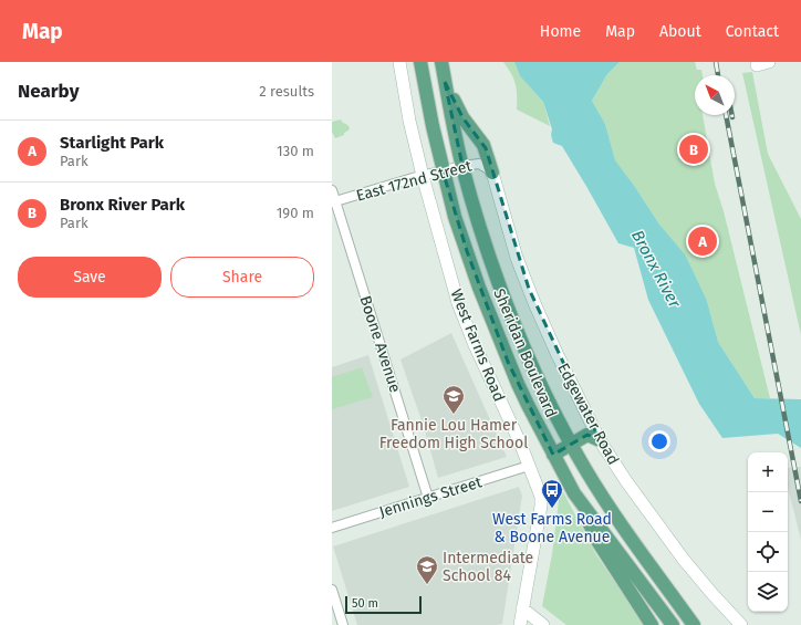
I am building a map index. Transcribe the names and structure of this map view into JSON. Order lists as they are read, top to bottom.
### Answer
{
  "streets": {
    "main road": ["Sheridan Boulevard"],
    "street": [
      "East 172nd Street",
      "Boone Avenue",
      "West Farms Road",
      "Edgewater Road",
      "Jennings Street"
    ]
  },
  "crossings": [
    ["East 172nd Street", "Boone Avenue"],
    ["East 172nd Street", "West Farms Road"],
    ["East 172nd Street", "Sheridan Boulevard"],
    ["East 172nd Street", "Edgewater Road"],
    ["Boone Avenue", "Jennings Street"],
    ["West Farms Road", "Jennings Street"]
  ],
  "water": ["Bronx River"],
  "places": {
    "school or university": ["Fannie Lou Hamer Freedom High School", "Intermediate School 84"],
    "bus stop": ["West Farms Road & Boone Avenue"]
  },
  "scale_bar": "50 m",
  "north": "top left",
  "page": {
    "header": "Map",
    "nav": [
      "Home",
      "Map",
      "About",
      "Contact"
    ],
    "heading": ["Nearby", "2 results"],
    "list": [
      {
        "mark": "A",
        "name": "Starlight Park",
        "note": "Park",
        "value": "130 m"
      },
      {
        "mark": "B",
        "name": "Bronx River Park",
        "note": "Park",
        "value": "190 m"
      }
    ],
    "pins": ["B", "A"],
    "buttons": ["Save", "Share"],
    "map_buttons": ["+", "−"],
    "scale": "50 m"
  }
}
